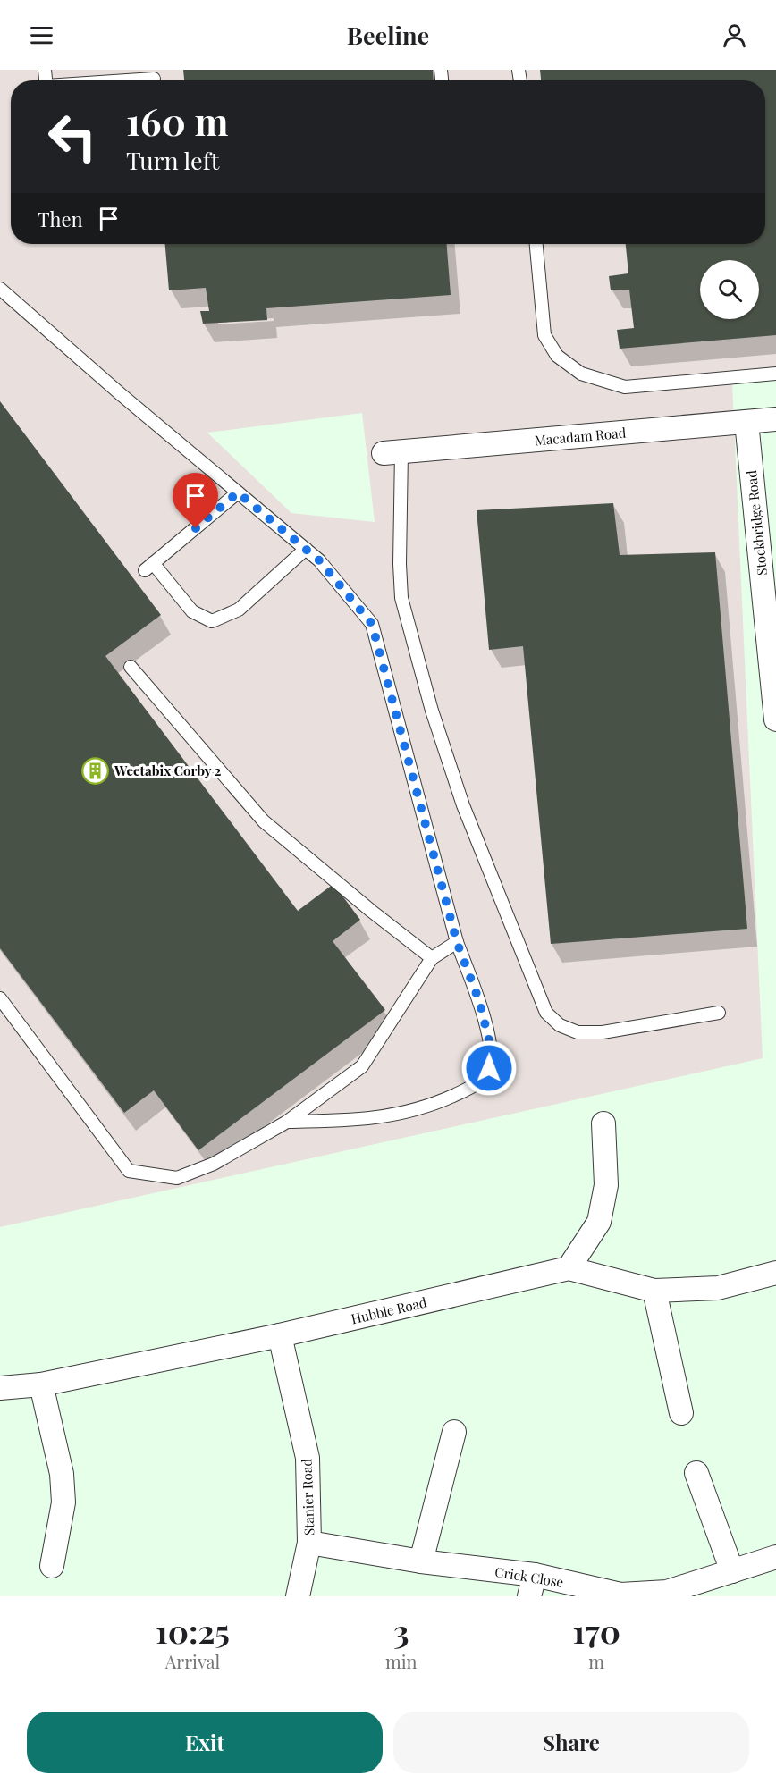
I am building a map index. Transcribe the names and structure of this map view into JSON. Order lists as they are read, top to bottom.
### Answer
{
  "streets": {
    "street": [
      "Macadam Road",
      "Stockbridge Road",
      "Hubble Road",
      "Stanier Road",
      "Crick Close"
    ]
  },
  "crossings": [
    ["Macadam Road", "Stockbridge Road"],
    ["Hubble Road", "Stanier Road"],
    ["Stanier Road", "Crick Close"]
  ],
  "places": {
    "building": ["Weetabix Corby 2"]
  },
  "page": {
    "header": "Beeline",
    "turn": ["160 m", "Turn left"],
    "then": "Then",
    "eta": [
      "10:25",
      "Arrival",
      "3",
      "min",
      "170",
      "m"
    ],
    "buttons": ["Exit", "Share"]
  }
}
